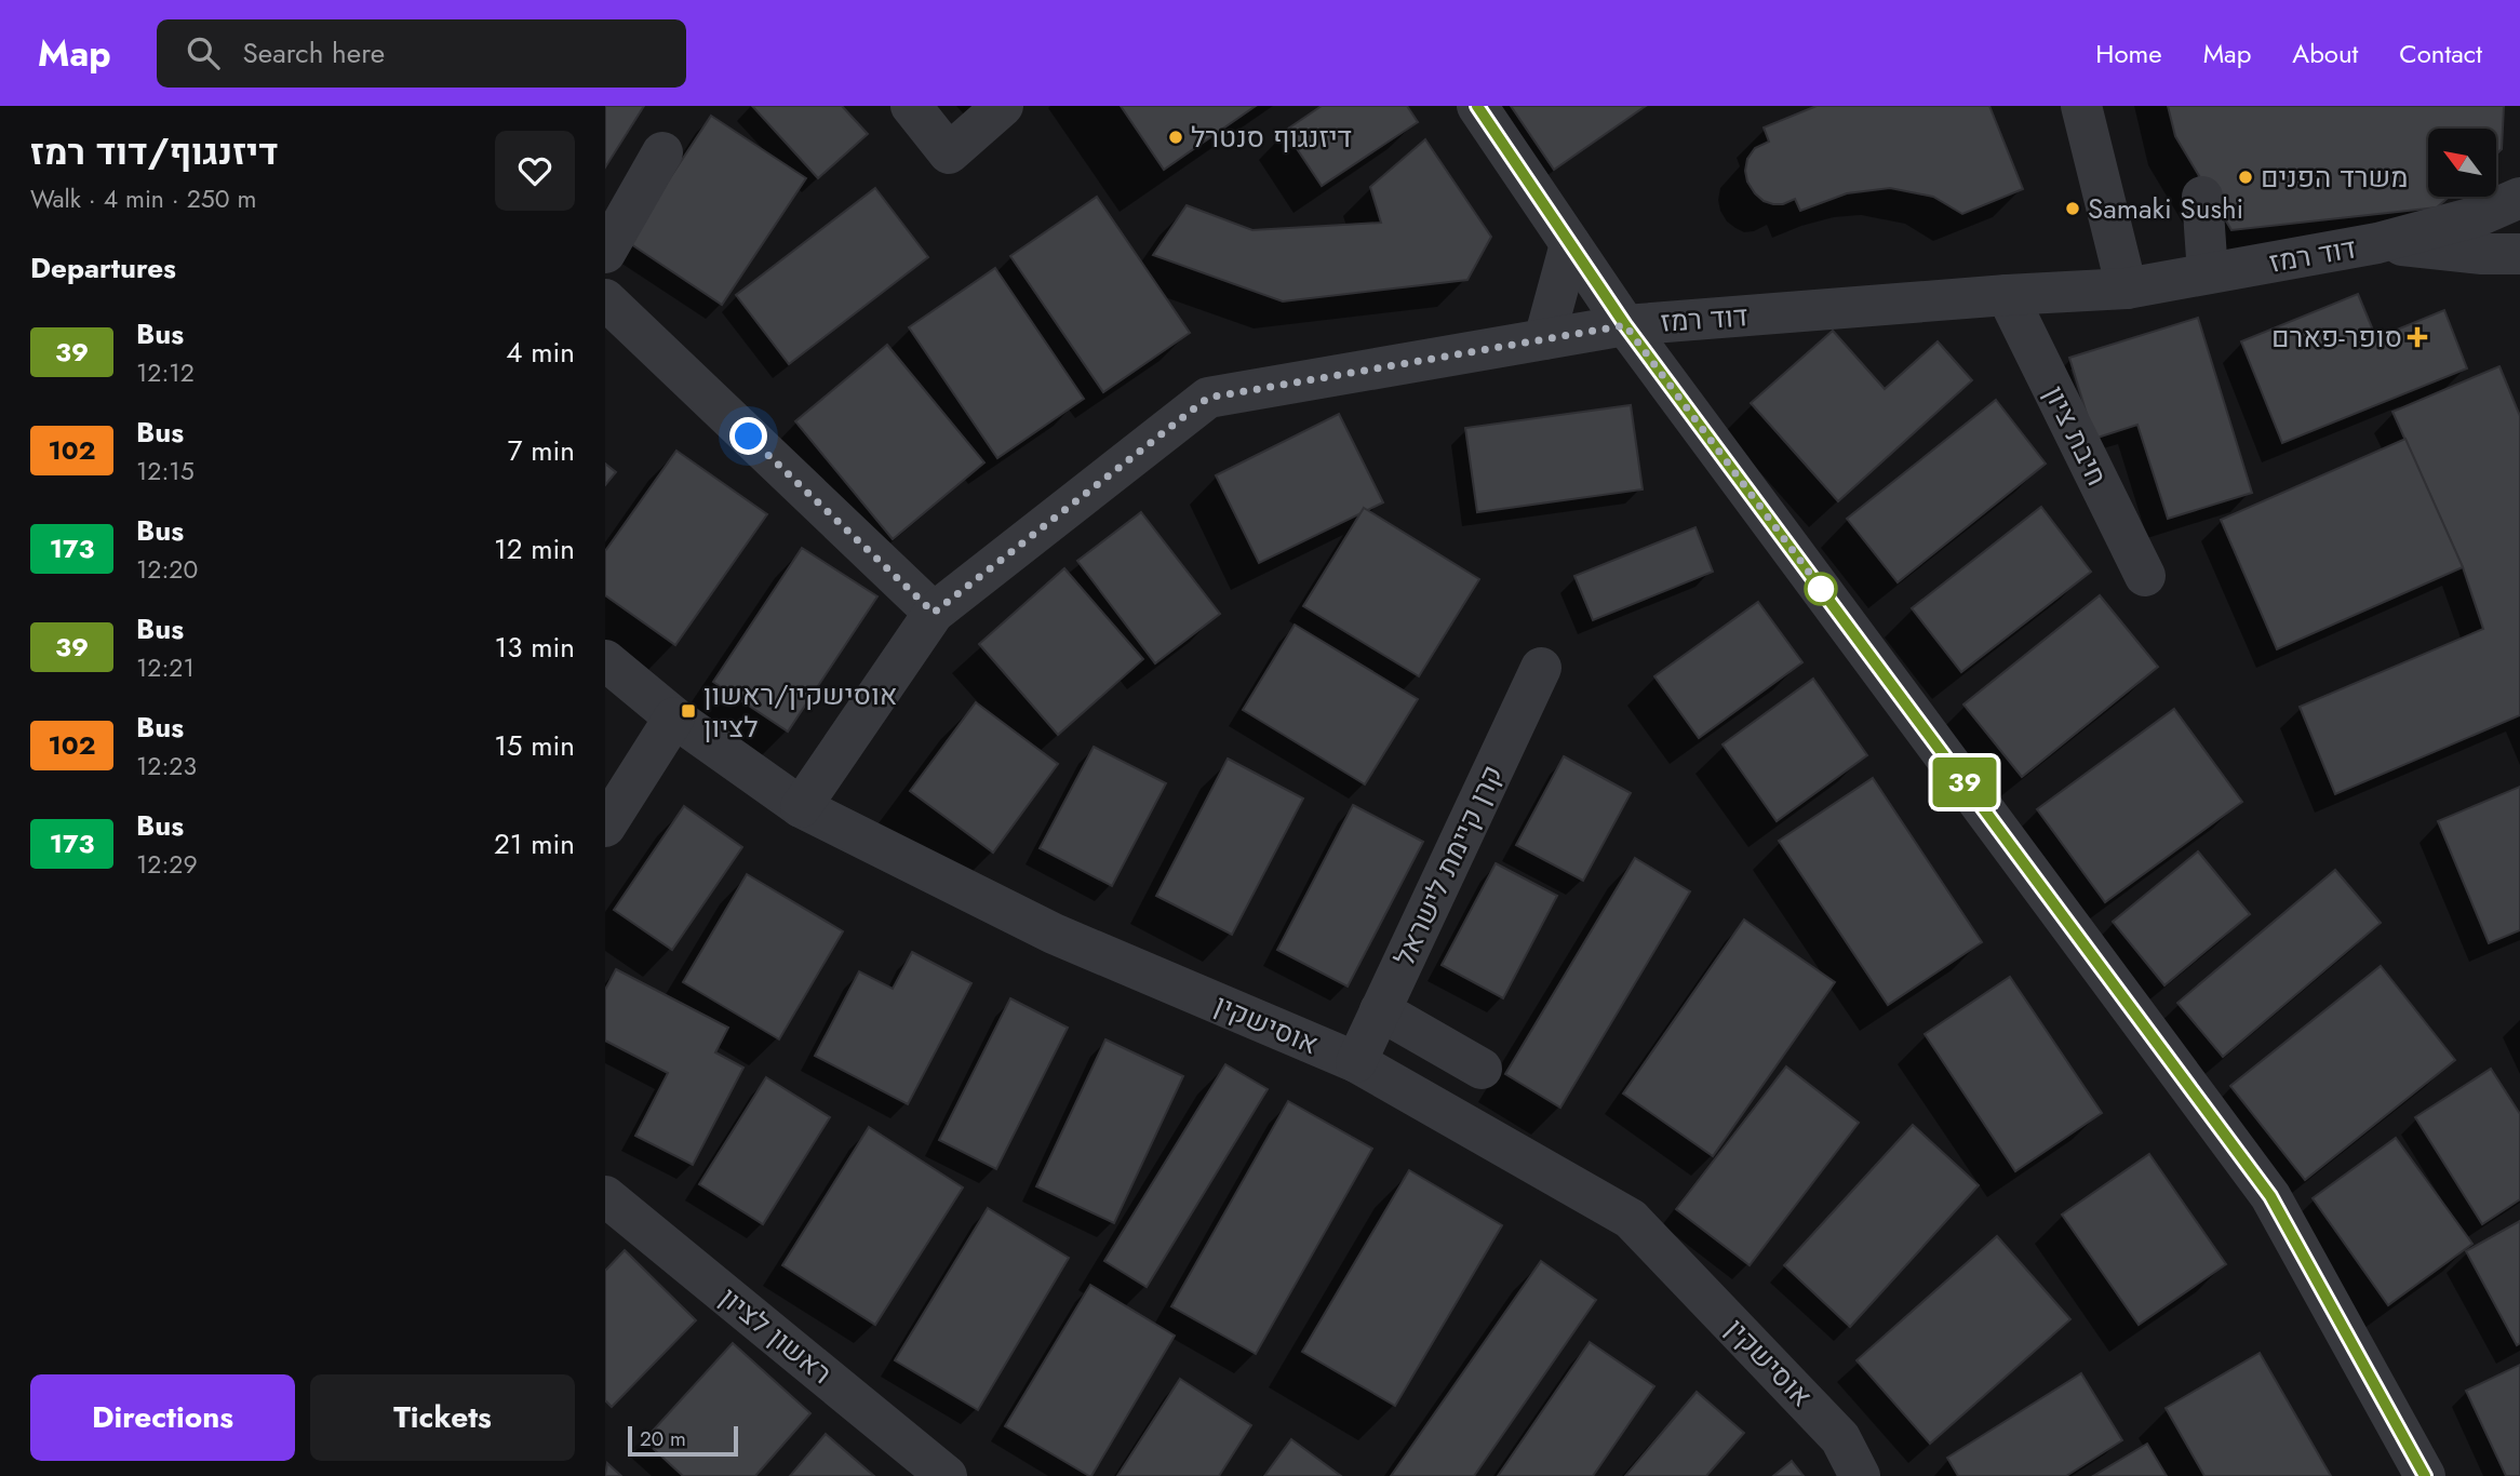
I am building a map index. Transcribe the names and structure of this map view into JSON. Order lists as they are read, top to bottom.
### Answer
{
  "streets": {
    "street": [
      "דוד רמז",
      "חיבת ציון",
      "קרן קיימת לישראל",
      "אוסישקין",
      "ראשון לציון"
    ]
  },
  "crossings": [
    ["דוד רמז", "חיבת ציון"],
    ["דוד רמז", "אוסישקין"],
    ["קרן קיימת לישראל", "אוסישקין"]
  ],
  "places": {
    "other": ["דיזנגוף סנטרל", "משרד הפנים", "Samaki Sushi"],
    "health": ["סופר-פארם"],
    "transit": ["אוסישקין/ראשון לציון"]
  },
  "lines": ["bus line 39"],
  "scale_bar": "20 m",
  "north": "top left",
  "page": {
    "header": "Map",
    "search": "Search here",
    "nav": [
      "Home",
      "Map",
      "About",
      "Contact"
    ],
    "heading": [
      ["דיזנגוף/דוד רמז", "Walk · 4 min · 250 m"],
      "Departures"
    ],
    "on_map": "39",
    "list": [
      {
        "mark": "39",
        "name": "Bus",
        "note": "12:12",
        "value": "4 min"
      },
      {
        "mark": "102",
        "name": "Bus",
        "note": "12:15",
        "value": "7 min"
      },
      {
        "mark": "173",
        "name": "Bus",
        "note": "12:20",
        "value": "12 min"
      },
      {
        "mark": "39",
        "name": "Bus",
        "note": "12:21",
        "value": "13 min"
      },
      {
        "mark": "102",
        "name": "Bus",
        "note": "12:23",
        "value": "15 min"
      },
      {
        "mark": "173",
        "name": "Bus",
        "note": "12:29",
        "value": "21 min"
      }
    ],
    "buttons": ["Directions", "Tickets"],
    "scale": "20 m"
  }
}
